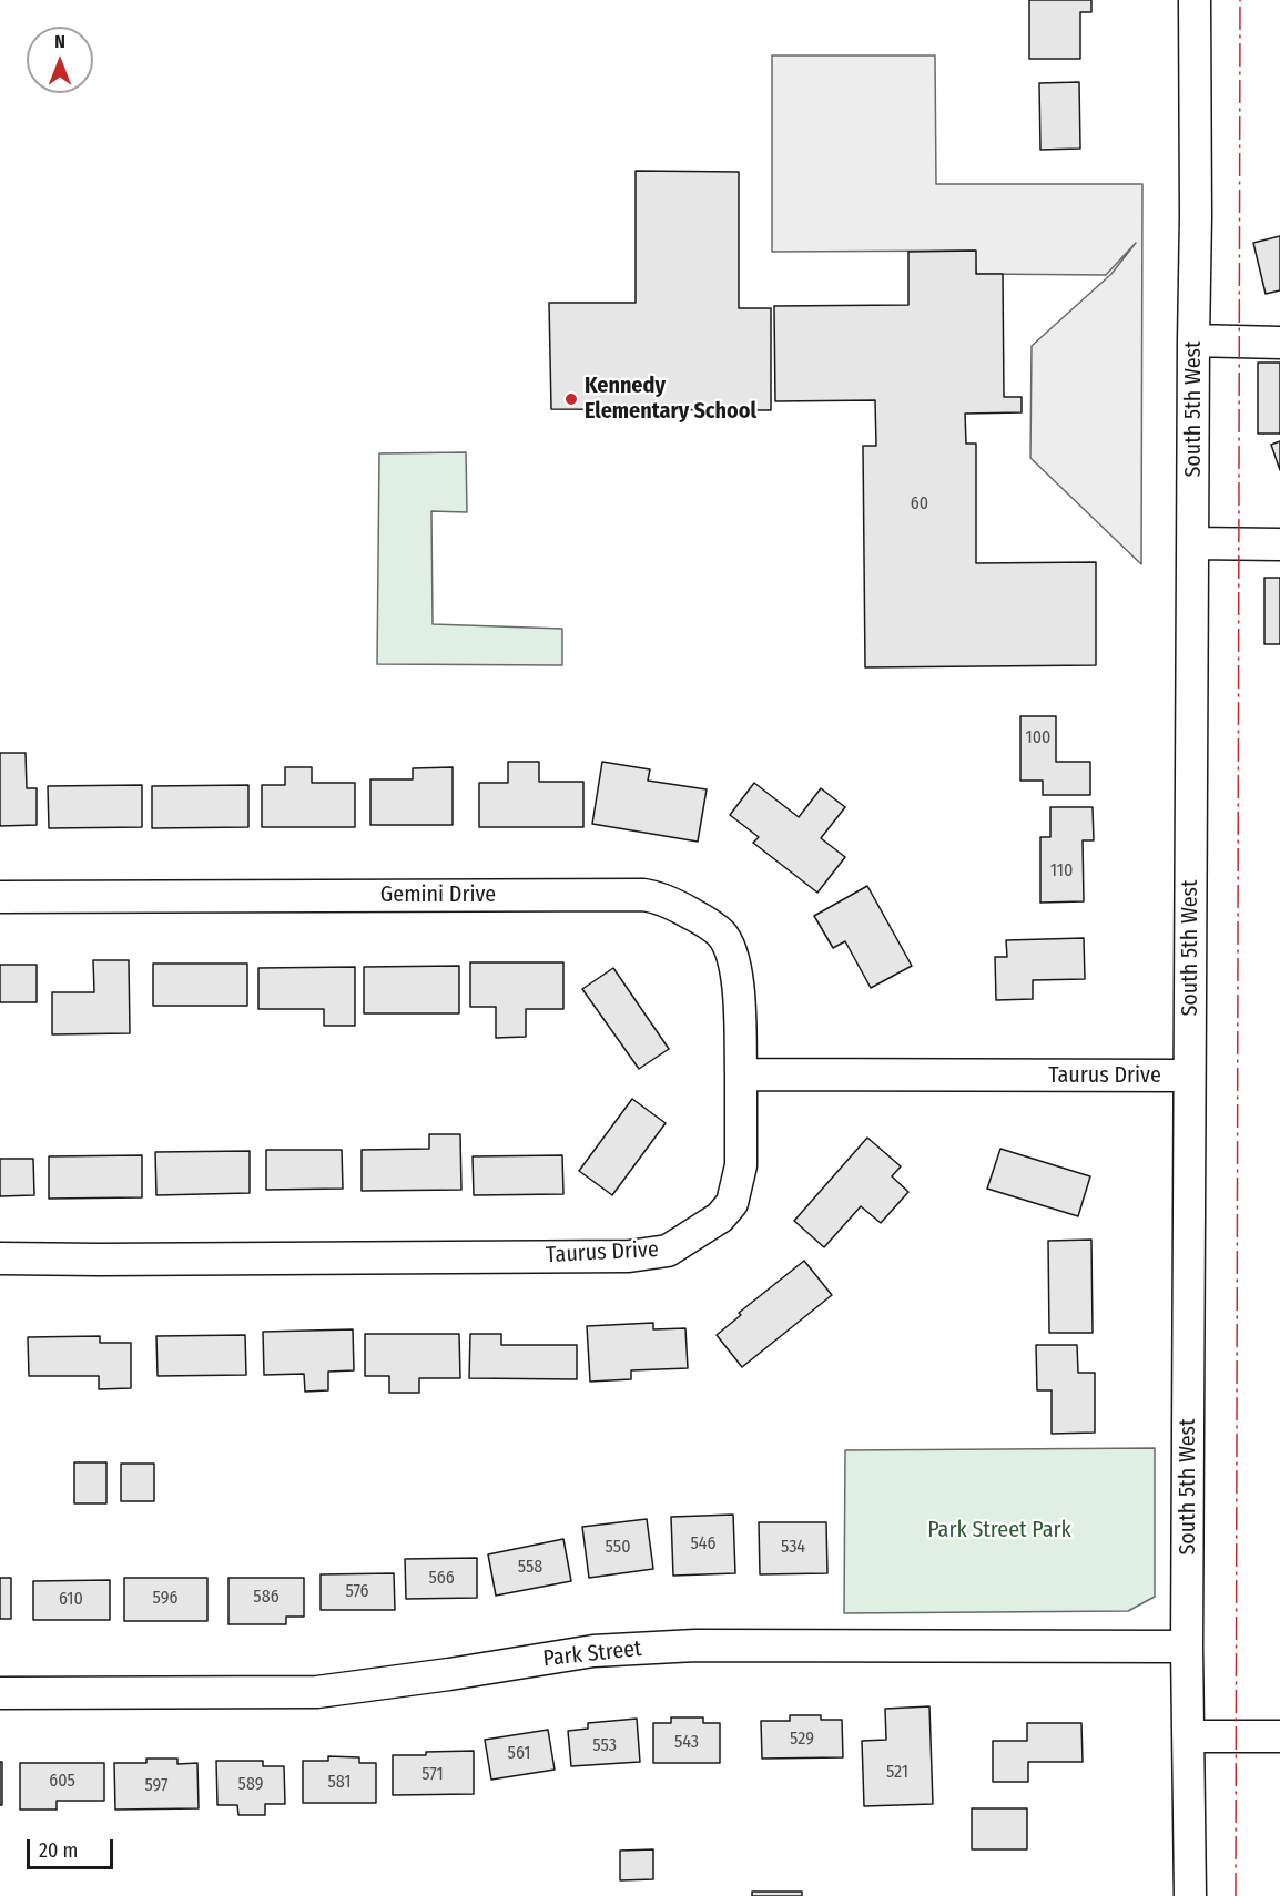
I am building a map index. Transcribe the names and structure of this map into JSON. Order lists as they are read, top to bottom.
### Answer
{
  "streets": {
    "street": [
      "South 5th West",
      "Gemini Drive",
      "Taurus Drive",
      "Park Street"
    ]
  },
  "crossings": [
    ["South 5th West", "Taurus Drive"],
    ["South 5th West", "Park Street"],
    ["Gemini Drive", "Taurus Drive"]
  ],
  "parks": ["Park Street Park"],
  "places": ["Kennedy Elementary School"],
  "house_numbers": [
    "60",
    "100",
    "110",
    "546",
    "550",
    "534",
    "558",
    "566",
    "576",
    "586",
    "596",
    "610",
    "529",
    "543",
    "553",
    "561",
    "521",
    "571",
    "605",
    "581",
    "589",
    "597"
  ],
  "scale_bar": "20 m",
  "north": "top"
}
